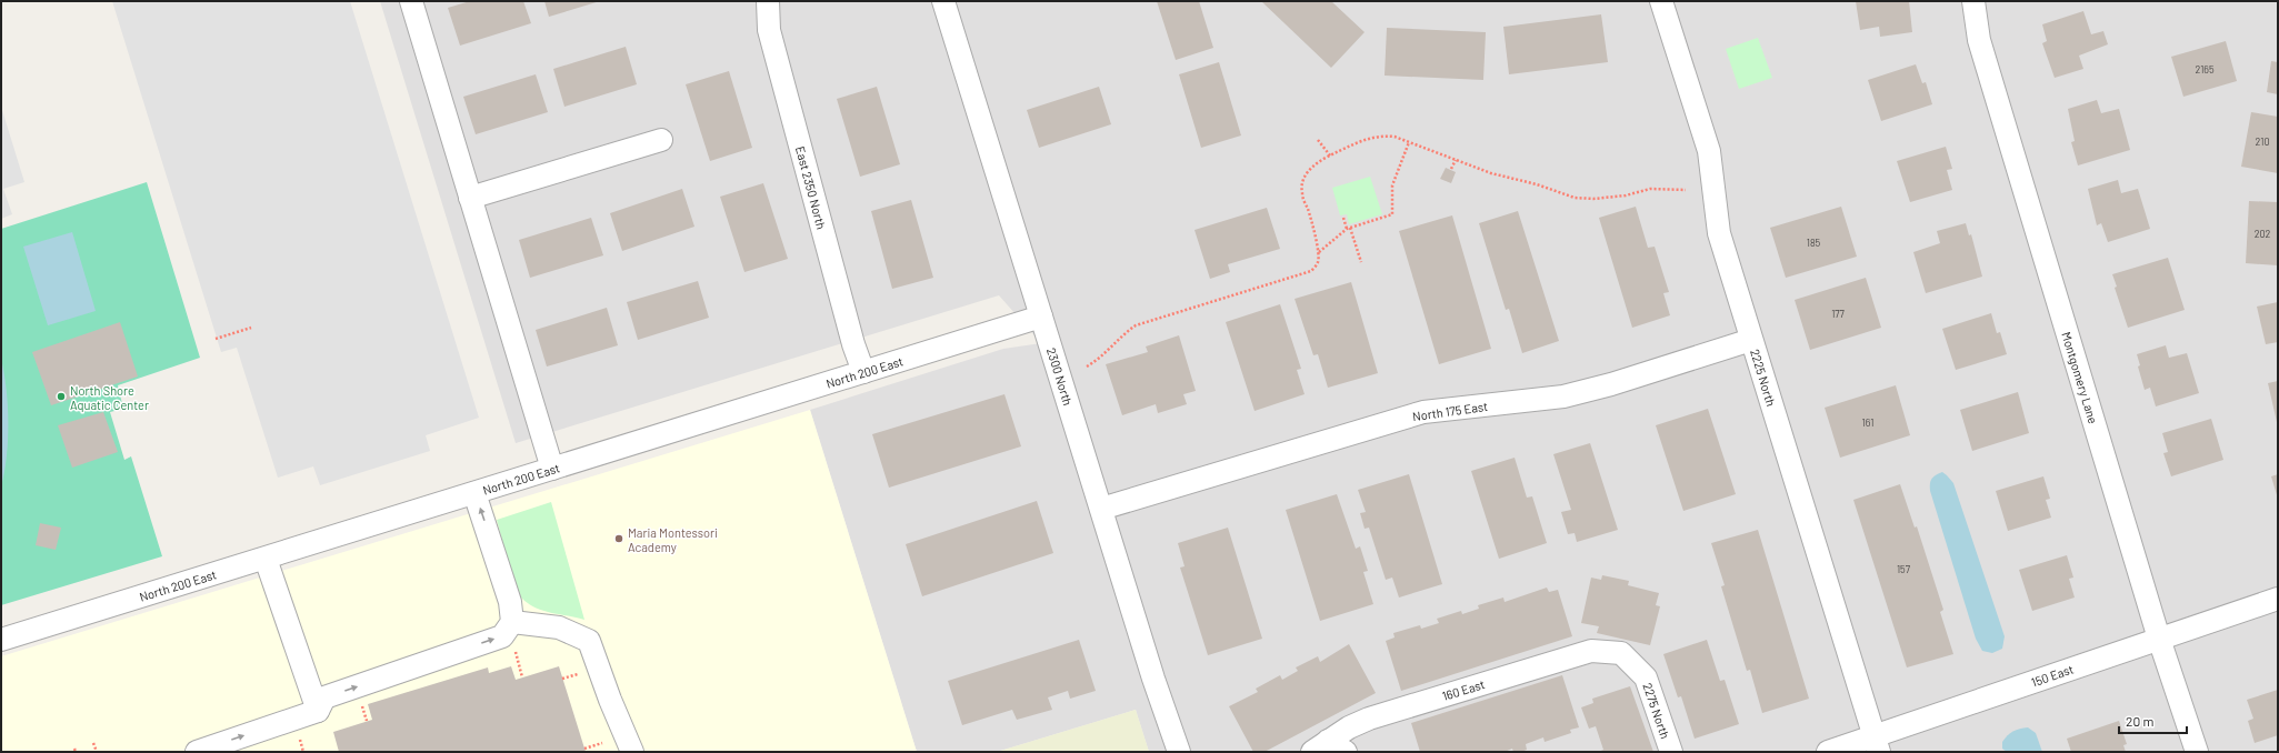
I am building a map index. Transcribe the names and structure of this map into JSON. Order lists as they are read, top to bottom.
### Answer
{
  "streets": {
    "street": [
      "East 2350 North",
      "North 200 East",
      "2300 North",
      "2225 North",
      "Montgomery Lane",
      "North 175 East",
      "150 East",
      "160 East",
      "2275 North"
    ]
  },
  "crossings": [
    ["East 2350 North", "North 200 East"],
    ["North 200 East", "2300 North"],
    ["2300 North", "North 175 East"],
    ["2225 North", "North 175 East"],
    ["2225 North", "150 East"],
    ["Montgomery Lane", "150 East"],
    ["160 East", "2275 North"]
  ],
  "places": ["North Shore Aquatic Center", "Maria Montessori Academy"],
  "house_numbers": [
    "2165",
    "210",
    "202",
    "185",
    "177",
    "161",
    "157"
  ],
  "scale_bar": "20 m"
}
